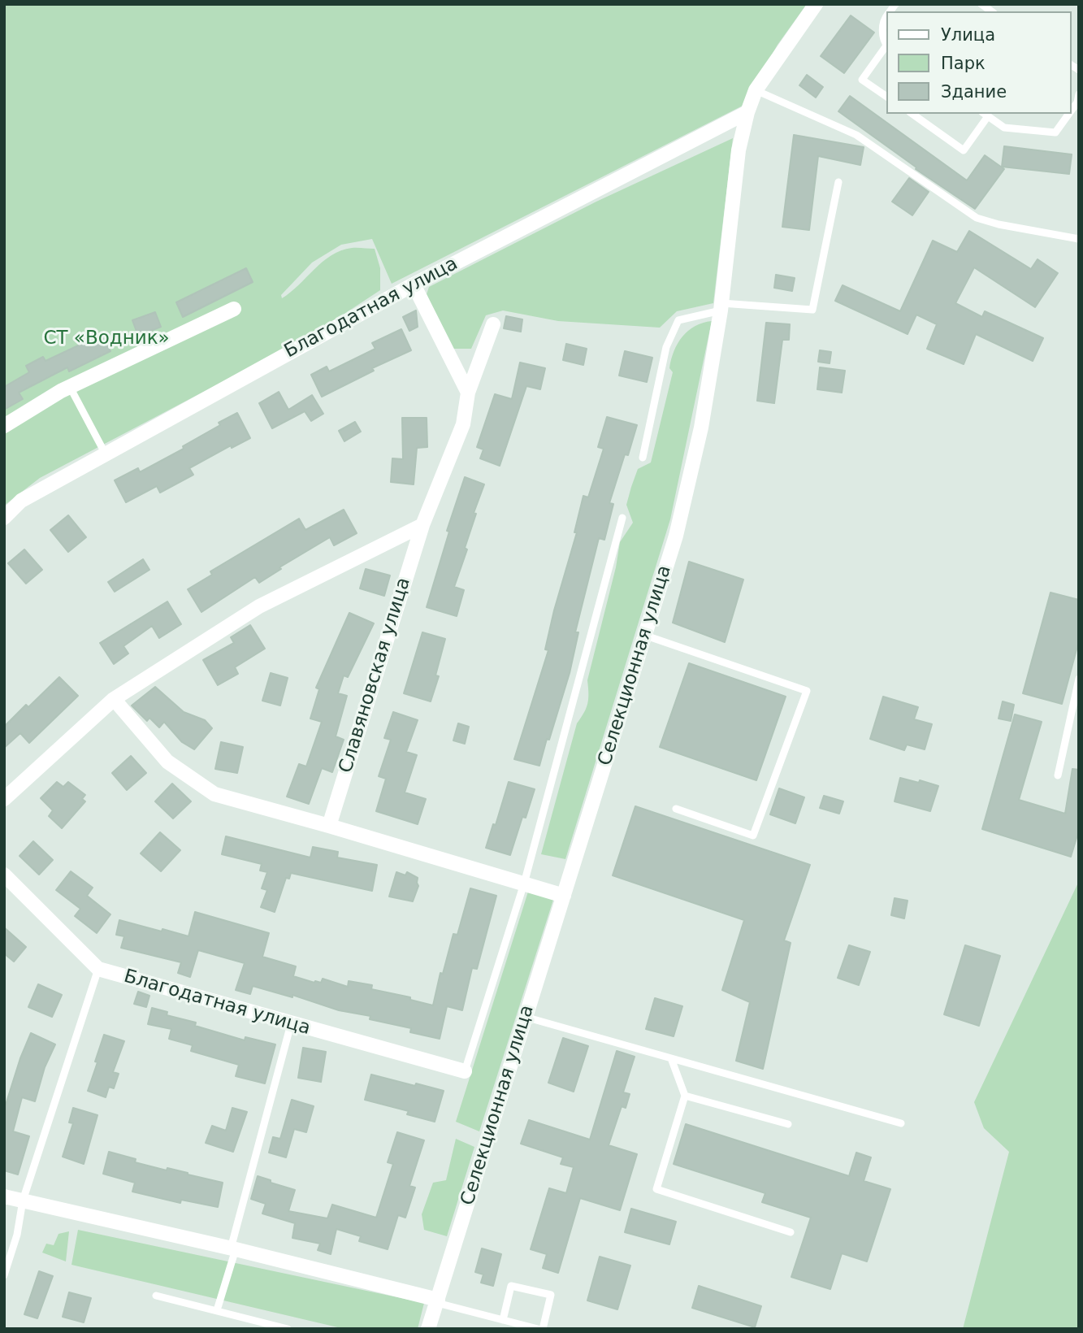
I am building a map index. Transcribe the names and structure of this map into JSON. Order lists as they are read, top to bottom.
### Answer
{
  "streets": {
    "street": ["Благодатная улица", "Селекционная улица", "Славяновская улица"]
  },
  "crossings": [
    ["Благодатная улица", "Селекционная улица"]
  ],
  "parks": ["СТ «Водник»"],
  "legend": ["Улица", "Парк", "Здание"]
}
